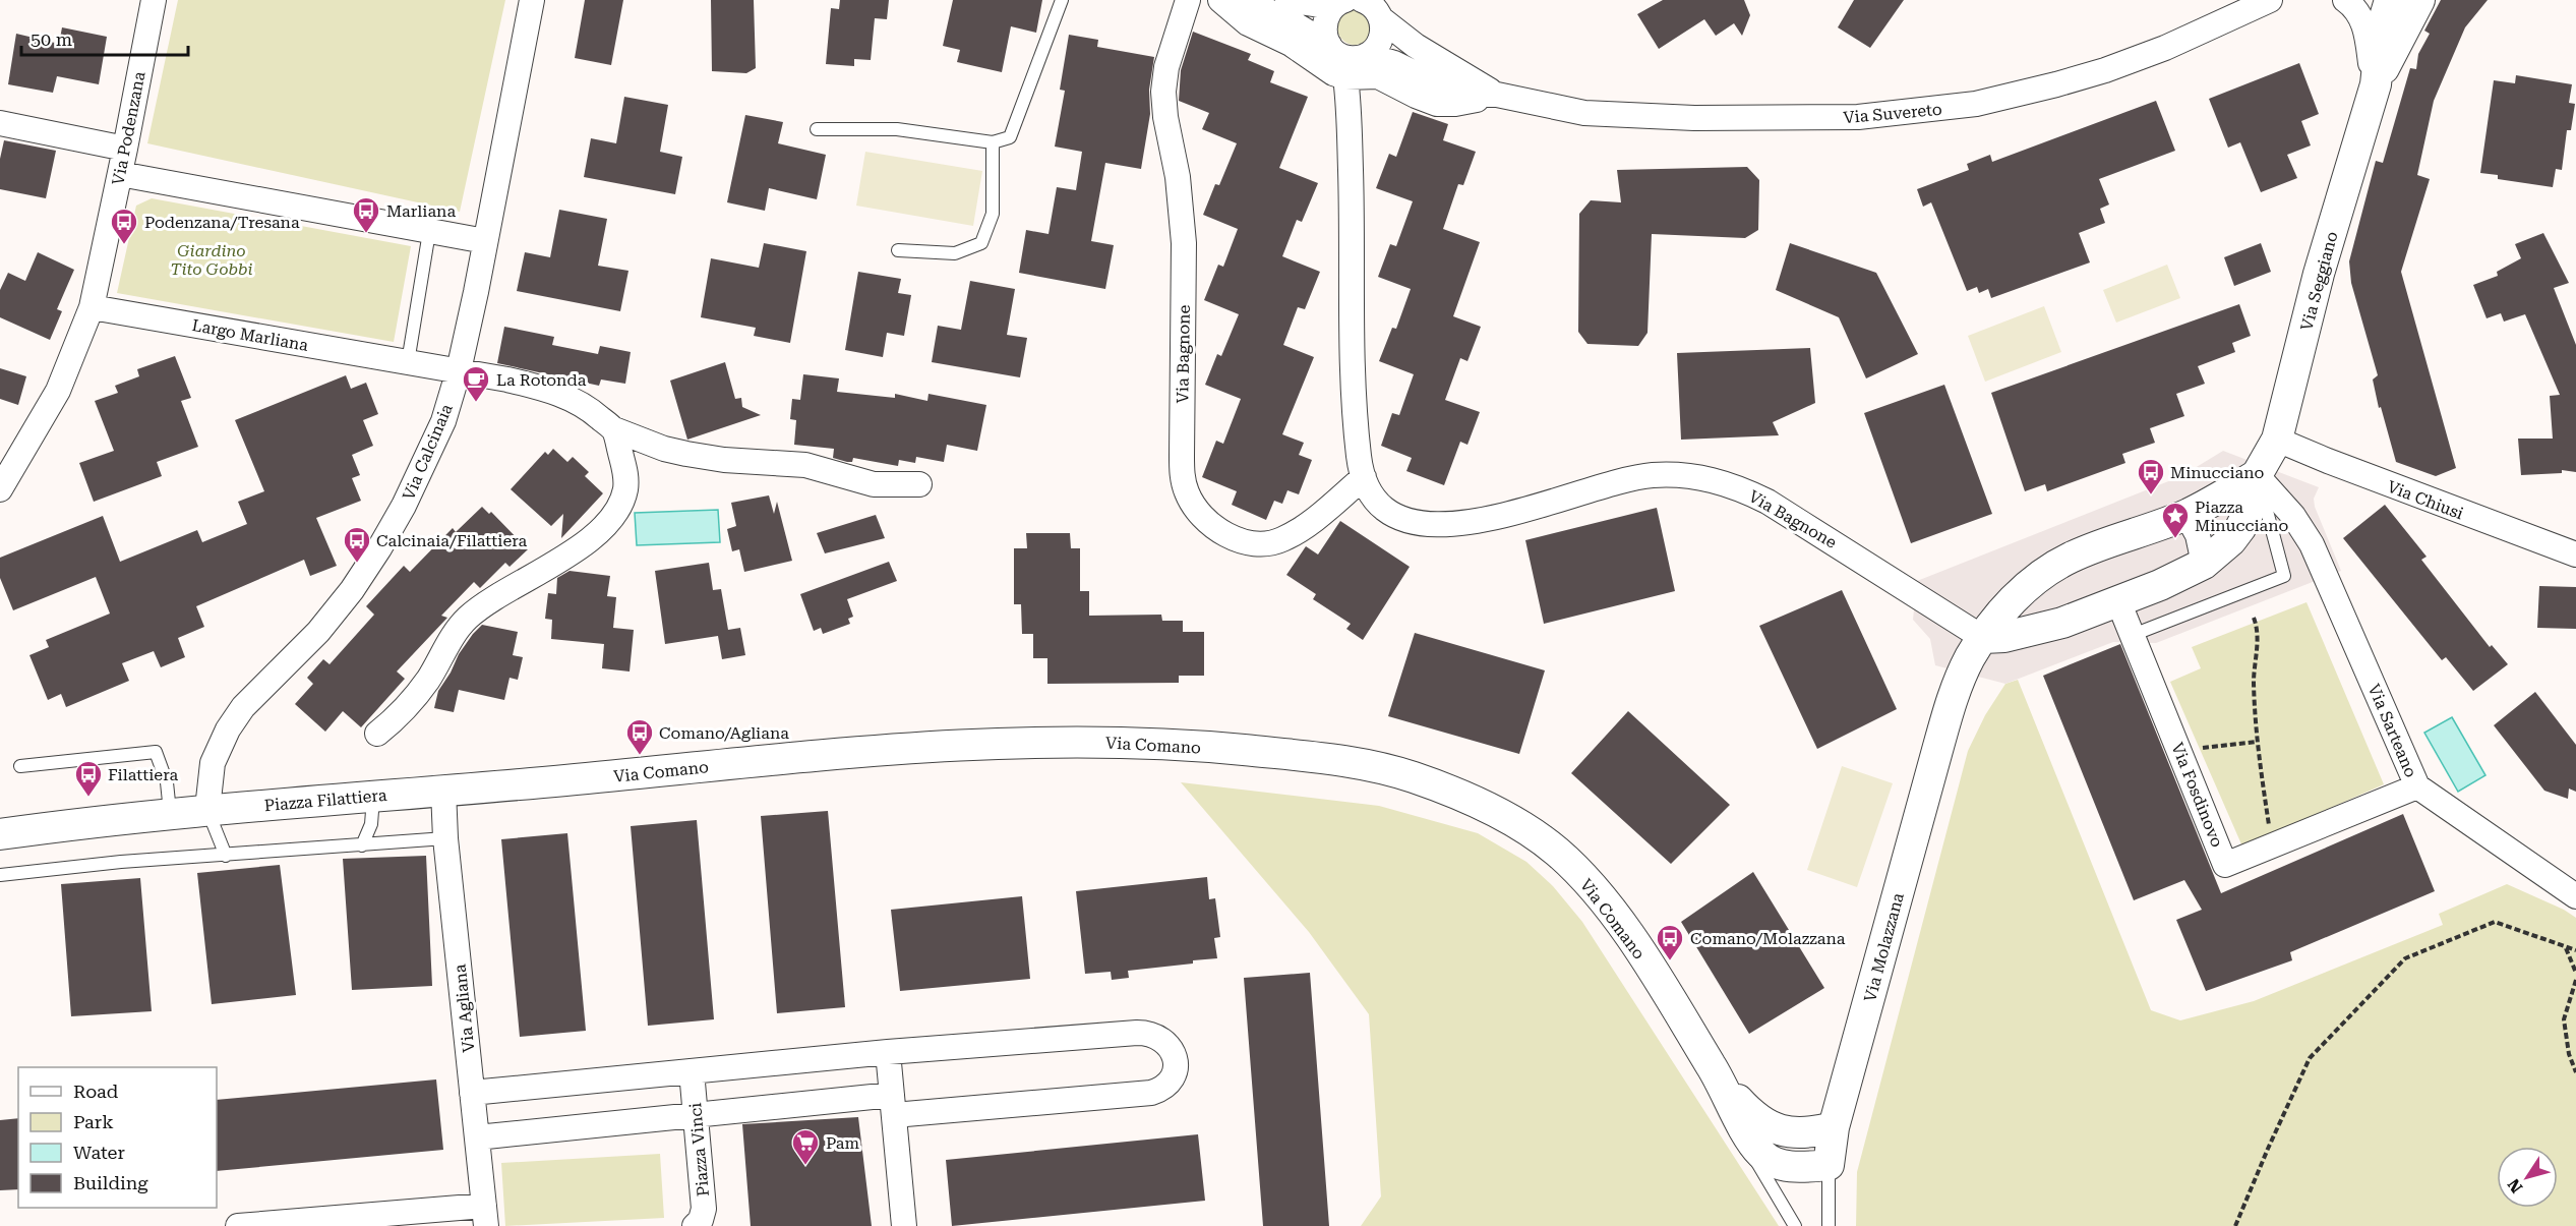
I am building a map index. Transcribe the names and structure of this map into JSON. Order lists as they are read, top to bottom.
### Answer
{
  "streets": {
    "street": [
      "Via Suvereto",
      "Via Podenzana",
      "Via Seggiano",
      "Largo Marliana",
      "Via Bagnone",
      "Via Calcinaia",
      "Via Chiusi",
      "Via Sarteano",
      "Via Comano",
      "Via Fosdinovo",
      "Piazza Filattiera",
      "Via Molazzana",
      "Via Agliana",
      "Piazza Vinci"
    ]
  },
  "crossings": [
    ["Via Podenzana", "Largo Marliana"],
    ["Via Seggiano", "Via Chiusi"],
    ["Via Seggiano", "Via Sarteano"],
    ["Largo Marliana", "Via Calcinaia"],
    ["Via Bagnone", "Via Molazzana"],
    ["Via Calcinaia", "Piazza Filattiera"],
    ["Via Sarteano", "Via Fosdinovo"],
    ["Via Comano", "Piazza Filattiera"],
    ["Via Comano", "Via Molazzana"],
    ["Via Comano", "Via Agliana"],
    ["Piazza Filattiera", "Via Agliana"]
  ],
  "parks": ["Giardino Tito Gobbi"],
  "places": {
    "bus stop": [
      "Marliana",
      "Podenzana/Tresana",
      "Minucciano",
      "Calcinaia/Filattiera",
      "Comano/Agliana",
      "Filattiera",
      "Comano/Molazzana"
    ],
    "cafe": ["La Rotonda"],
    "place": ["Piazza Minucciano"],
    "supermarket": ["Pam"]
  },
  "legend": [
    "Road",
    "Park",
    "Water",
    "Building"
  ],
  "scale_bar": "50 m",
  "north": "bottom left"
}
